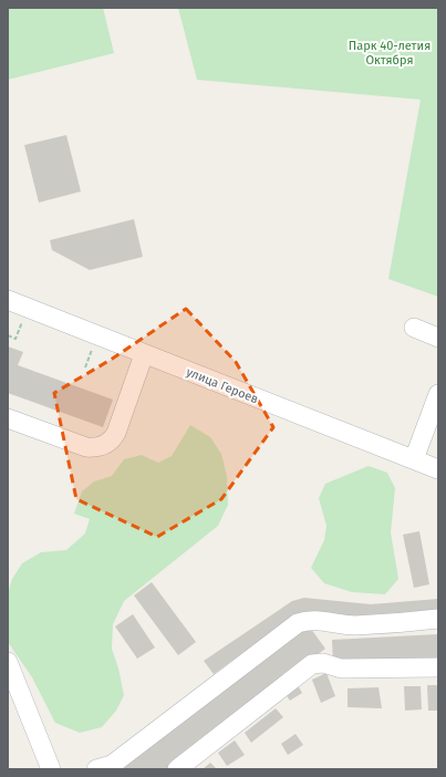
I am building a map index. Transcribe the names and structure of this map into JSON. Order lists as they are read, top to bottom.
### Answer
{
  "streets": {
    "street": ["улица Героев"]
  },
  "parks": ["Парк 40-летия Октября"]
}
